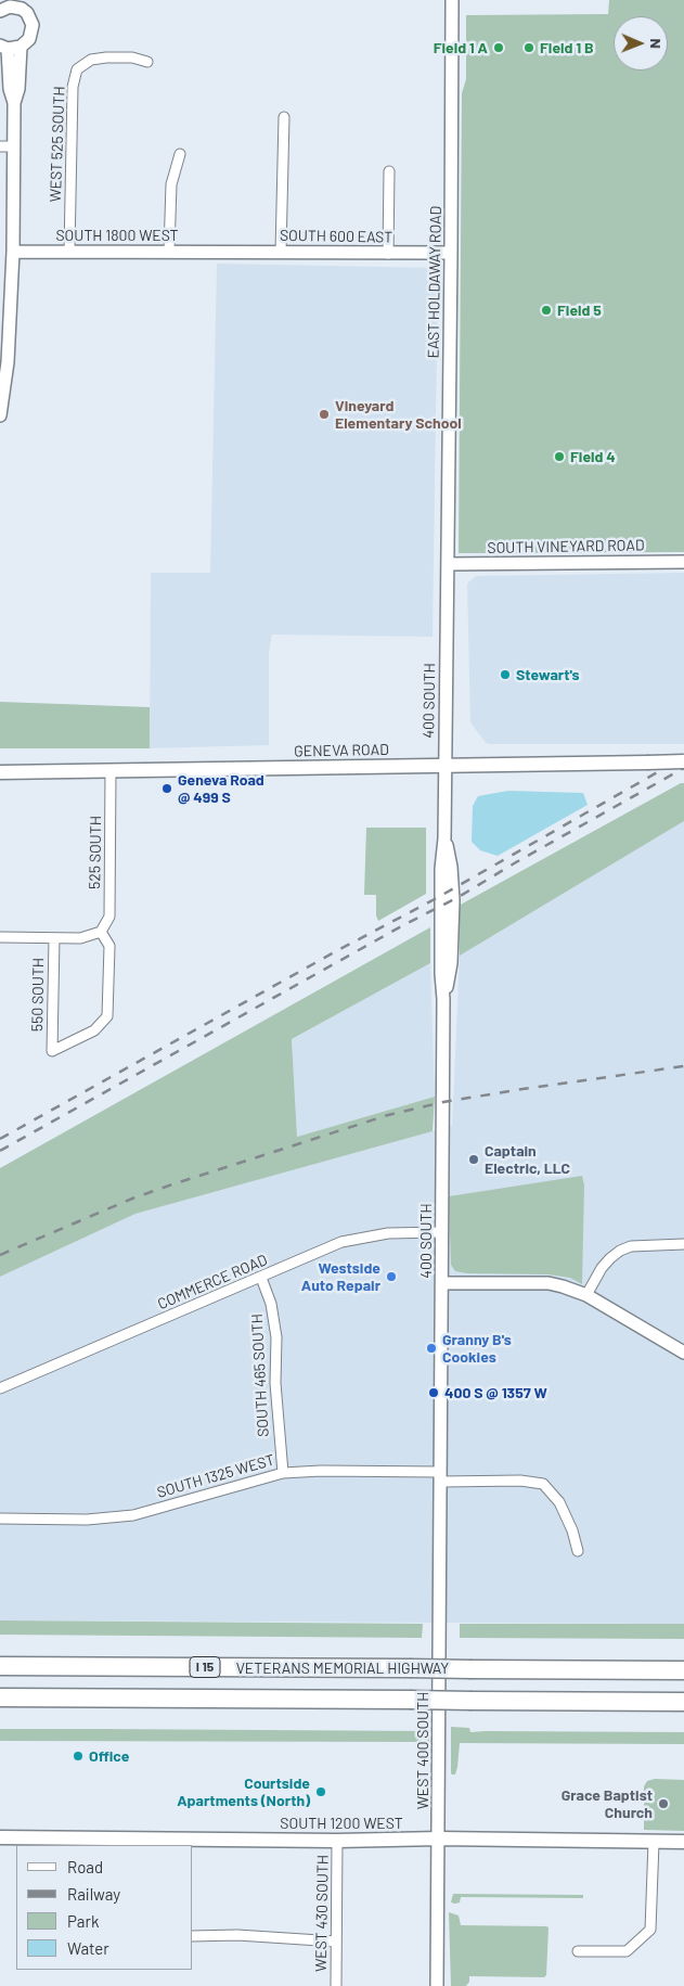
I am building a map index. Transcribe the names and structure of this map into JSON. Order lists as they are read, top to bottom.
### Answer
{
  "streets": {
    "highway": ["I 15", "VETERANS MEMORIAL HIGHWAY"],
    "main road": ["GENEVA ROAD", "SOUTH 1200 WEST"],
    "street": [
      "WEST 525 SOUTH",
      "SOUTH 1800 WEST",
      "SOUTH 600 EAST",
      "EAST HOLDAWAY ROAD",
      "SOUTH VINEYARD ROAD",
      "400 SOUTH",
      "525 SOUTH",
      "550 SOUTH",
      "COMMERCE ROAD",
      "SOUTH 465 SOUTH",
      "SOUTH 1325 WEST",
      "WEST 400 SOUTH",
      "WEST 430 SOUTH"
    ]
  },
  "crossings": [
    ["WEST 525 SOUTH", "SOUTH 1800 WEST"],
    ["SOUTH 1800 WEST", "SOUTH 600 EAST"],
    ["SOUTH 600 EAST", "EAST HOLDAWAY ROAD"],
    ["EAST HOLDAWAY ROAD", "SOUTH VINEYARD ROAD"],
    ["EAST HOLDAWAY ROAD", "400 SOUTH"],
    ["SOUTH VINEYARD ROAD", "400 SOUTH"],
    ["400 SOUTH", "GENEVA ROAD"],
    ["400 SOUTH", "COMMERCE ROAD"],
    ["400 SOUTH", "SOUTH 1325 WEST"],
    ["400 SOUTH", "WEST 400 SOUTH"],
    ["GENEVA ROAD", "525 SOUTH"],
    ["525 SOUTH", "550 SOUTH"],
    ["COMMERCE ROAD", "SOUTH 465 SOUTH"],
    ["SOUTH 465 SOUTH", "SOUTH 1325 WEST"],
    ["SOUTH 1325 WEST", "WEST 400 SOUTH"],
    ["WEST 400 SOUTH", "SOUTH 1200 WEST"],
    ["SOUTH 1200 WEST", "WEST 430 SOUTH"]
  ],
  "places": [
    "Field 1 A",
    "Field 1 B",
    "Field 5",
    "Vineyard Elementary School",
    "Field 4",
    "Stewart's",
    "Geneva Road @ 499 S",
    "Captain Electric, LLC",
    "Westside Auto Repair",
    "Granny B's Cookies",
    "400 S @ 1357 W",
    "Office",
    "Courtside Apartments (North)",
    "Grace Baptist Church"
  ],
  "legend": [
    "Road",
    "Railway",
    "Park",
    "Water"
  ],
  "north": "right"
}
